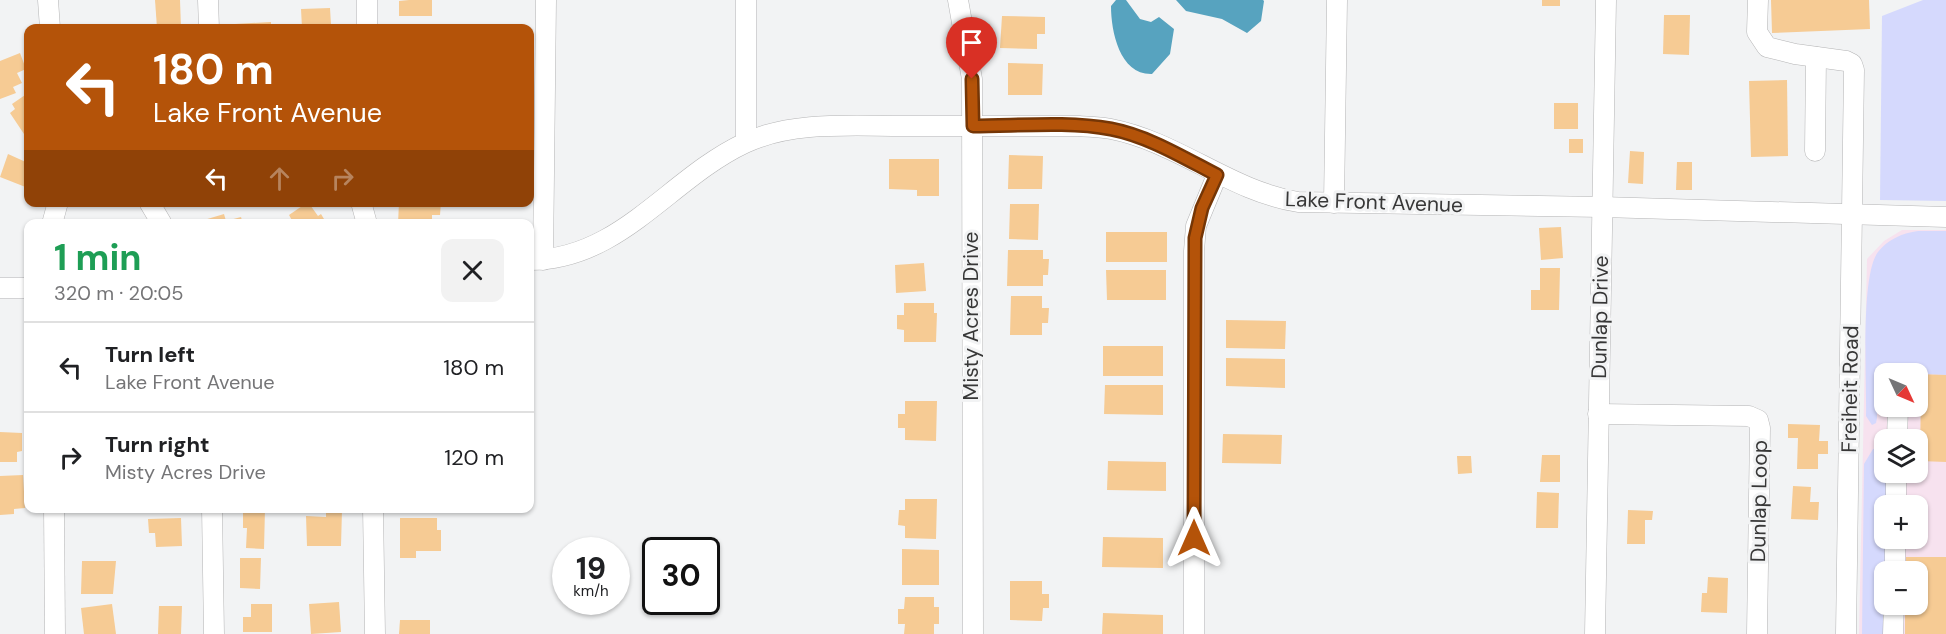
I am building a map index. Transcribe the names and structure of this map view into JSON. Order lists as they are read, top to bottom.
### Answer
{
  "streets": {
    "street": [
      "Lake Front Avenue",
      "Misty Acres Drive",
      "Dunlap Drive",
      "Freiheit Road",
      "Dunlap Loop"
    ]
  },
  "crossings": [
    ["Lake Front Avenue", "Misty Acres Drive"],
    ["Lake Front Avenue", "Dunlap Drive"],
    ["Lake Front Avenue", "Freiheit Road"],
    ["Dunlap Drive", "Dunlap Loop"]
  ],
  "north": "bottom right",
  "page": {
    "turn": ["180 m", "Lake Front Avenue"],
    "heading": ["1 min", "320 m · 20:05"],
    "list": [
      {
        "name": "Turn left",
        "note": "Lake Front Avenue",
        "value": "180 m"
      },
      {
        "name": "Turn right",
        "note": "Misty Acres Drive",
        "value": "120 m"
      }
    ],
    "map_buttons": ["+", "−"],
    "speed": "19 km/h",
    "limit": "30"
  }
}
